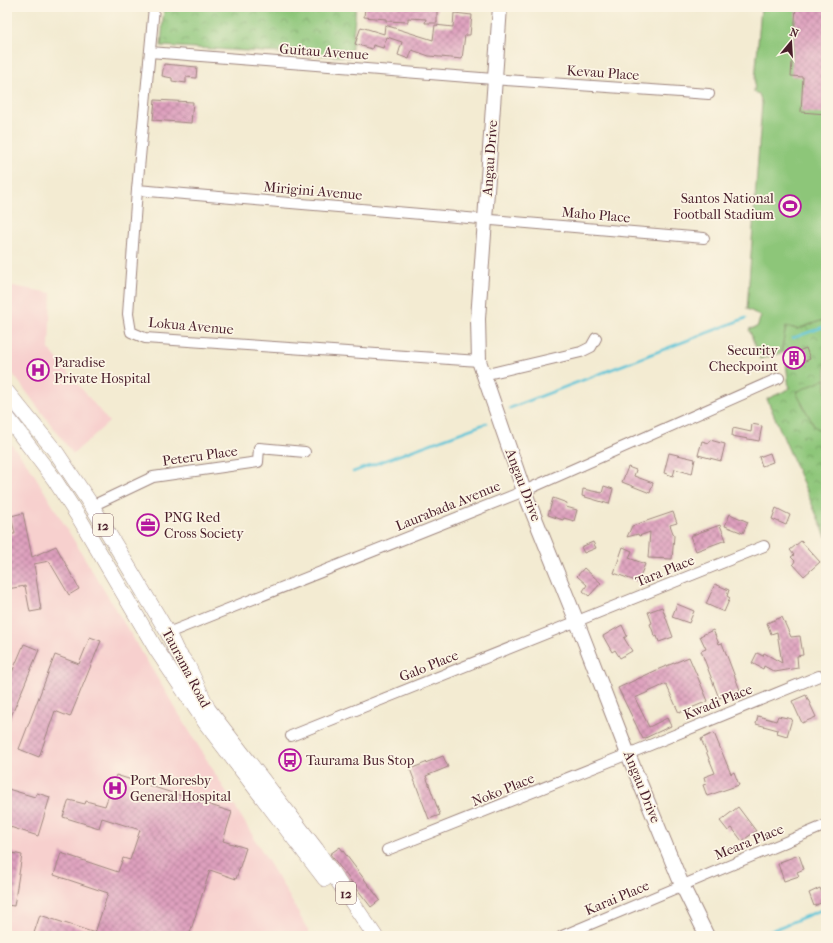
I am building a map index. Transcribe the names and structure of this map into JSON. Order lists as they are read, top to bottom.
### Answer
{
  "streets": {
    "main road": ["12", "Taurama Road"],
    "street": [
      "Guitau Avenue",
      "Kevau Place",
      "Angau Drive",
      "Mirigini Avenue",
      "Maho Place",
      "Lokua Avenue",
      "Peteru Place",
      "Laurabada Avenue",
      "Tara Place",
      "Galo Place",
      "Kwadi Place",
      "Noko Place",
      "Meara Place",
      "Karai Place"
    ]
  },
  "crossings": [
    ["Guitau Avenue", "Kevau Place"],
    ["Guitau Avenue", "Angau Drive"],
    ["Guitau Avenue", "Lokua Avenue"],
    ["Kevau Place", "Angau Drive"],
    ["Angau Drive", "Mirigini Avenue"],
    ["Angau Drive", "Maho Place"],
    ["Angau Drive", "Lokua Avenue"],
    ["Angau Drive", "Laurabada Avenue"],
    ["Angau Drive", "Tara Place"],
    ["Angau Drive", "Galo Place"],
    ["Angau Drive", "Kwadi Place"],
    ["Angau Drive", "Noko Place"],
    ["Angau Drive", "Meara Place"],
    ["Angau Drive", "Karai Place"],
    ["Mirigini Avenue", "Maho Place"],
    ["Mirigini Avenue", "Lokua Avenue"],
    ["Peteru Place", "Taurama Road"],
    ["Laurabada Avenue", "Taurama Road"],
    ["Tara Place", "Galo Place"],
    ["Kwadi Place", "Noko Place"],
    ["Meara Place", "Karai Place"]
  ],
  "places": {
    "sports": ["Santos National Football Stadium"],
    "building": ["Security Checkpoint"],
    "hospital": ["Paradise Private Hospital", "Port Moresby General Hospital"],
    "office": ["PNG Red Cross Society"],
    "bus stop": ["Taurama Bus Stop"]
  },
  "north": "top"
}
